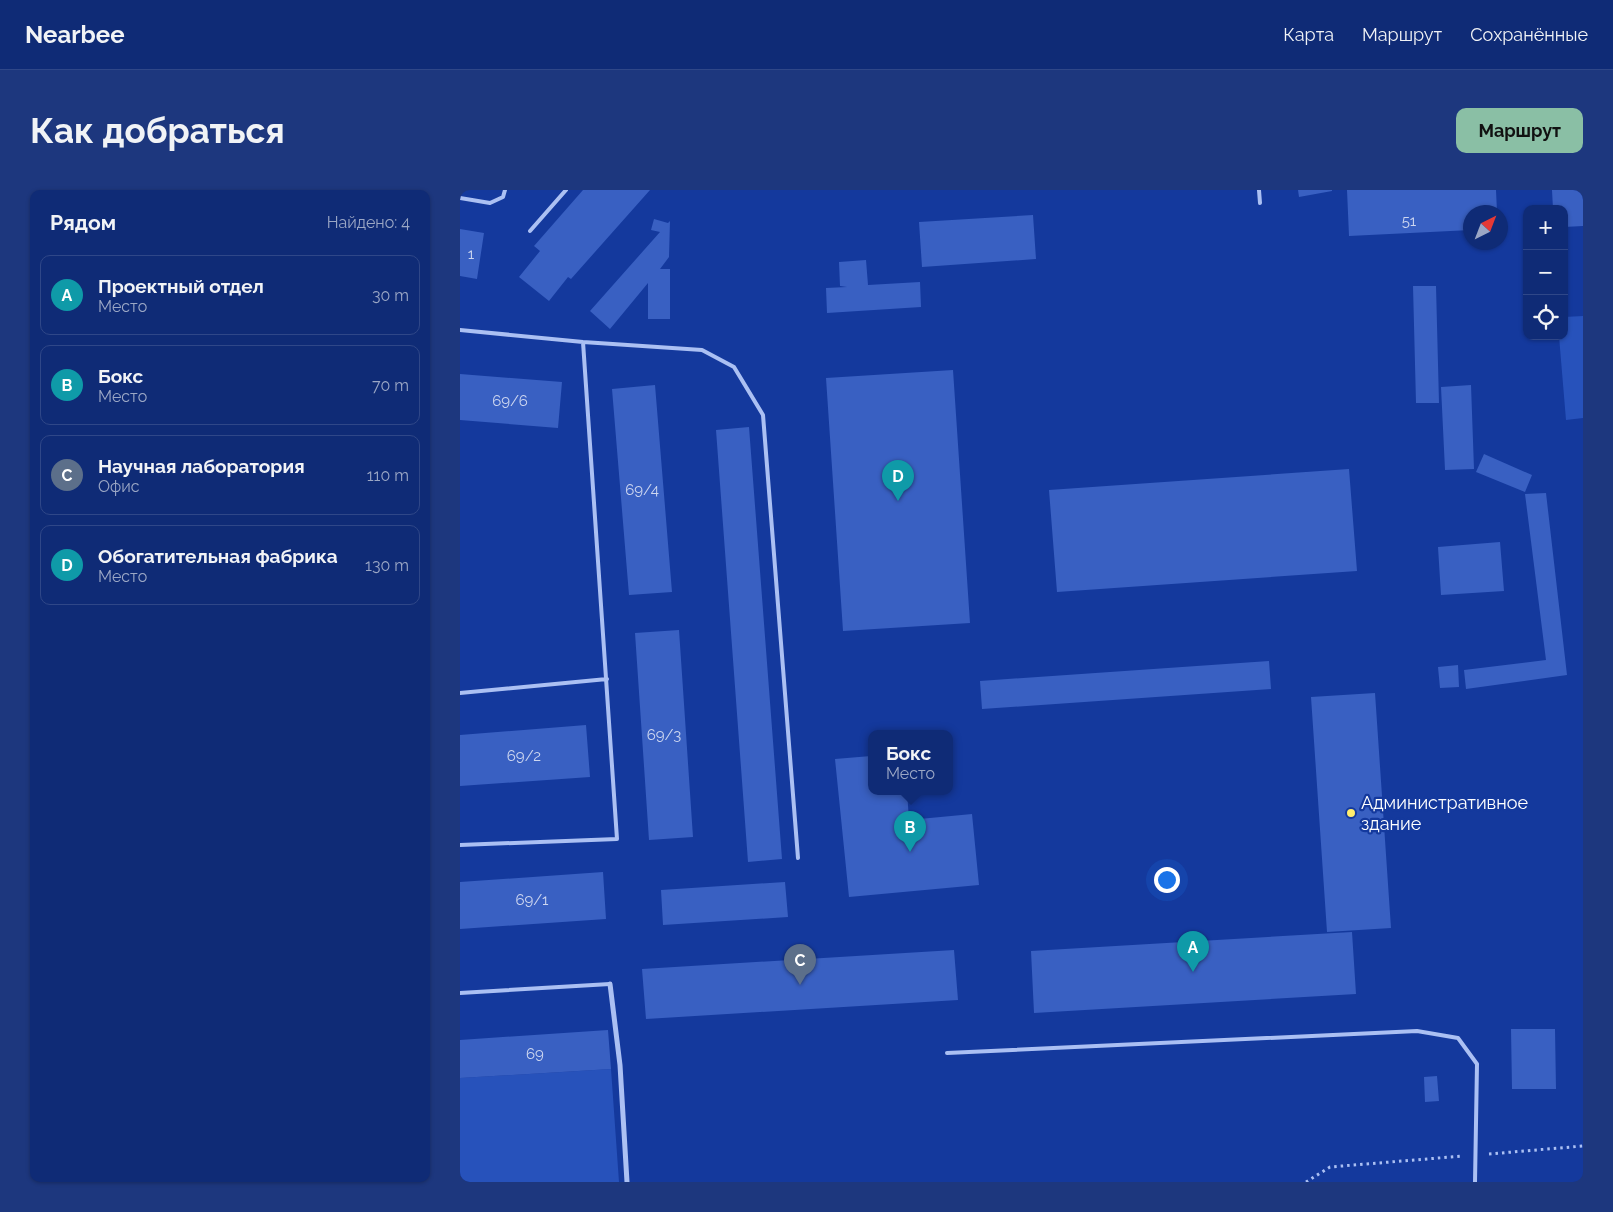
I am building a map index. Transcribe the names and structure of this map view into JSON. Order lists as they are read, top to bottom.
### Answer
{
  "places": ["Административное здание"],
  "house_numbers": [
    "51",
    "1",
    "69/6",
    "69/4",
    "69/3",
    "69/2",
    "69/1",
    "69"
  ],
  "north": "top right",
  "page": {
    "header": "Nearbee",
    "nav": ["Карта", "Маршрут", "Сохранённые"],
    "buttons": "Маршрут",
    "title": "Как добраться",
    "heading": ["Рядом", "Найдено: 4"],
    "map_buttons": ["+", "−"],
    "list": [
      {
        "mark": "A",
        "name": "Проектный отдел",
        "note": "Место",
        "value": "30 m"
      },
      {
        "mark": "B",
        "name": "Бокс",
        "note": "Место",
        "value": "70 m"
      },
      {
        "mark": "C",
        "name": "Научная лаборатория",
        "note": "Офис",
        "value": "110 m"
      },
      {
        "mark": "D",
        "name": "Обогатительная фабрика",
        "note": "Место",
        "value": "130 m"
      }
    ],
    "pins": [
      "D",
      "B",
      "A",
      "C"
    ],
    "popup": ["Бокс", "Место"]
  }
}
